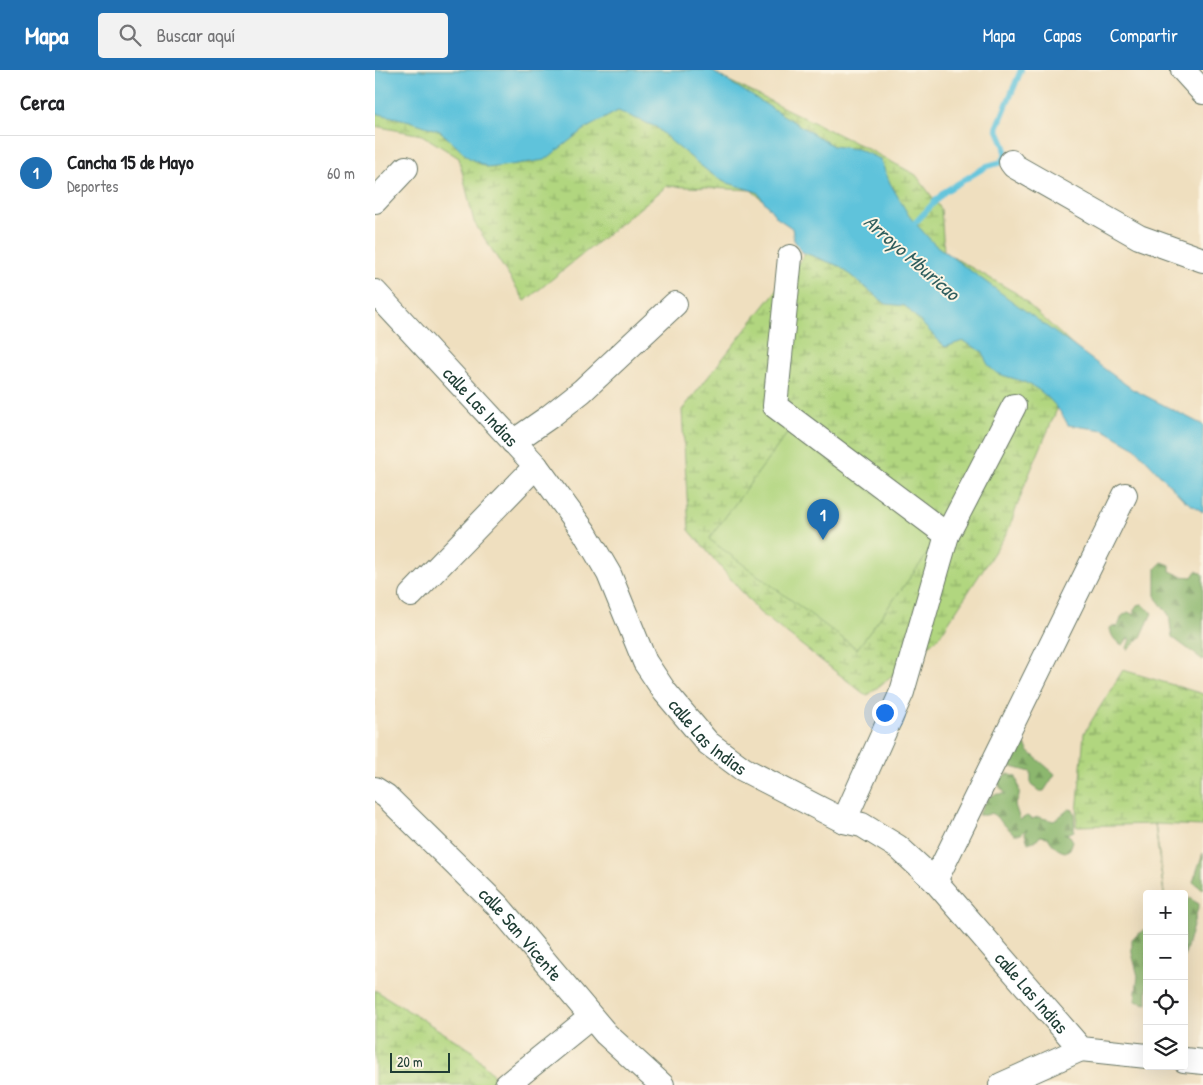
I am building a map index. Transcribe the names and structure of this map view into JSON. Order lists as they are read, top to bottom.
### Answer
{
  "streets": {
    "street": ["calle Las Indias", "calle San Vicente"]
  },
  "water": ["Arroyo Mburicao"],
  "scale_bar": "20 m",
  "page": {
    "header": "Mapa",
    "search": "Buscar aquí",
    "nav": ["Mapa", "Capas", "Compartir"],
    "heading": "Cerca",
    "list": [
      {
        "mark": "1",
        "name": "Cancha 15 de Mayo",
        "note": "Deportes",
        "value": "60 m"
      }
    ],
    "pins": "1",
    "map_buttons": ["+", "−"],
    "scale": "20 m"
  }
}
